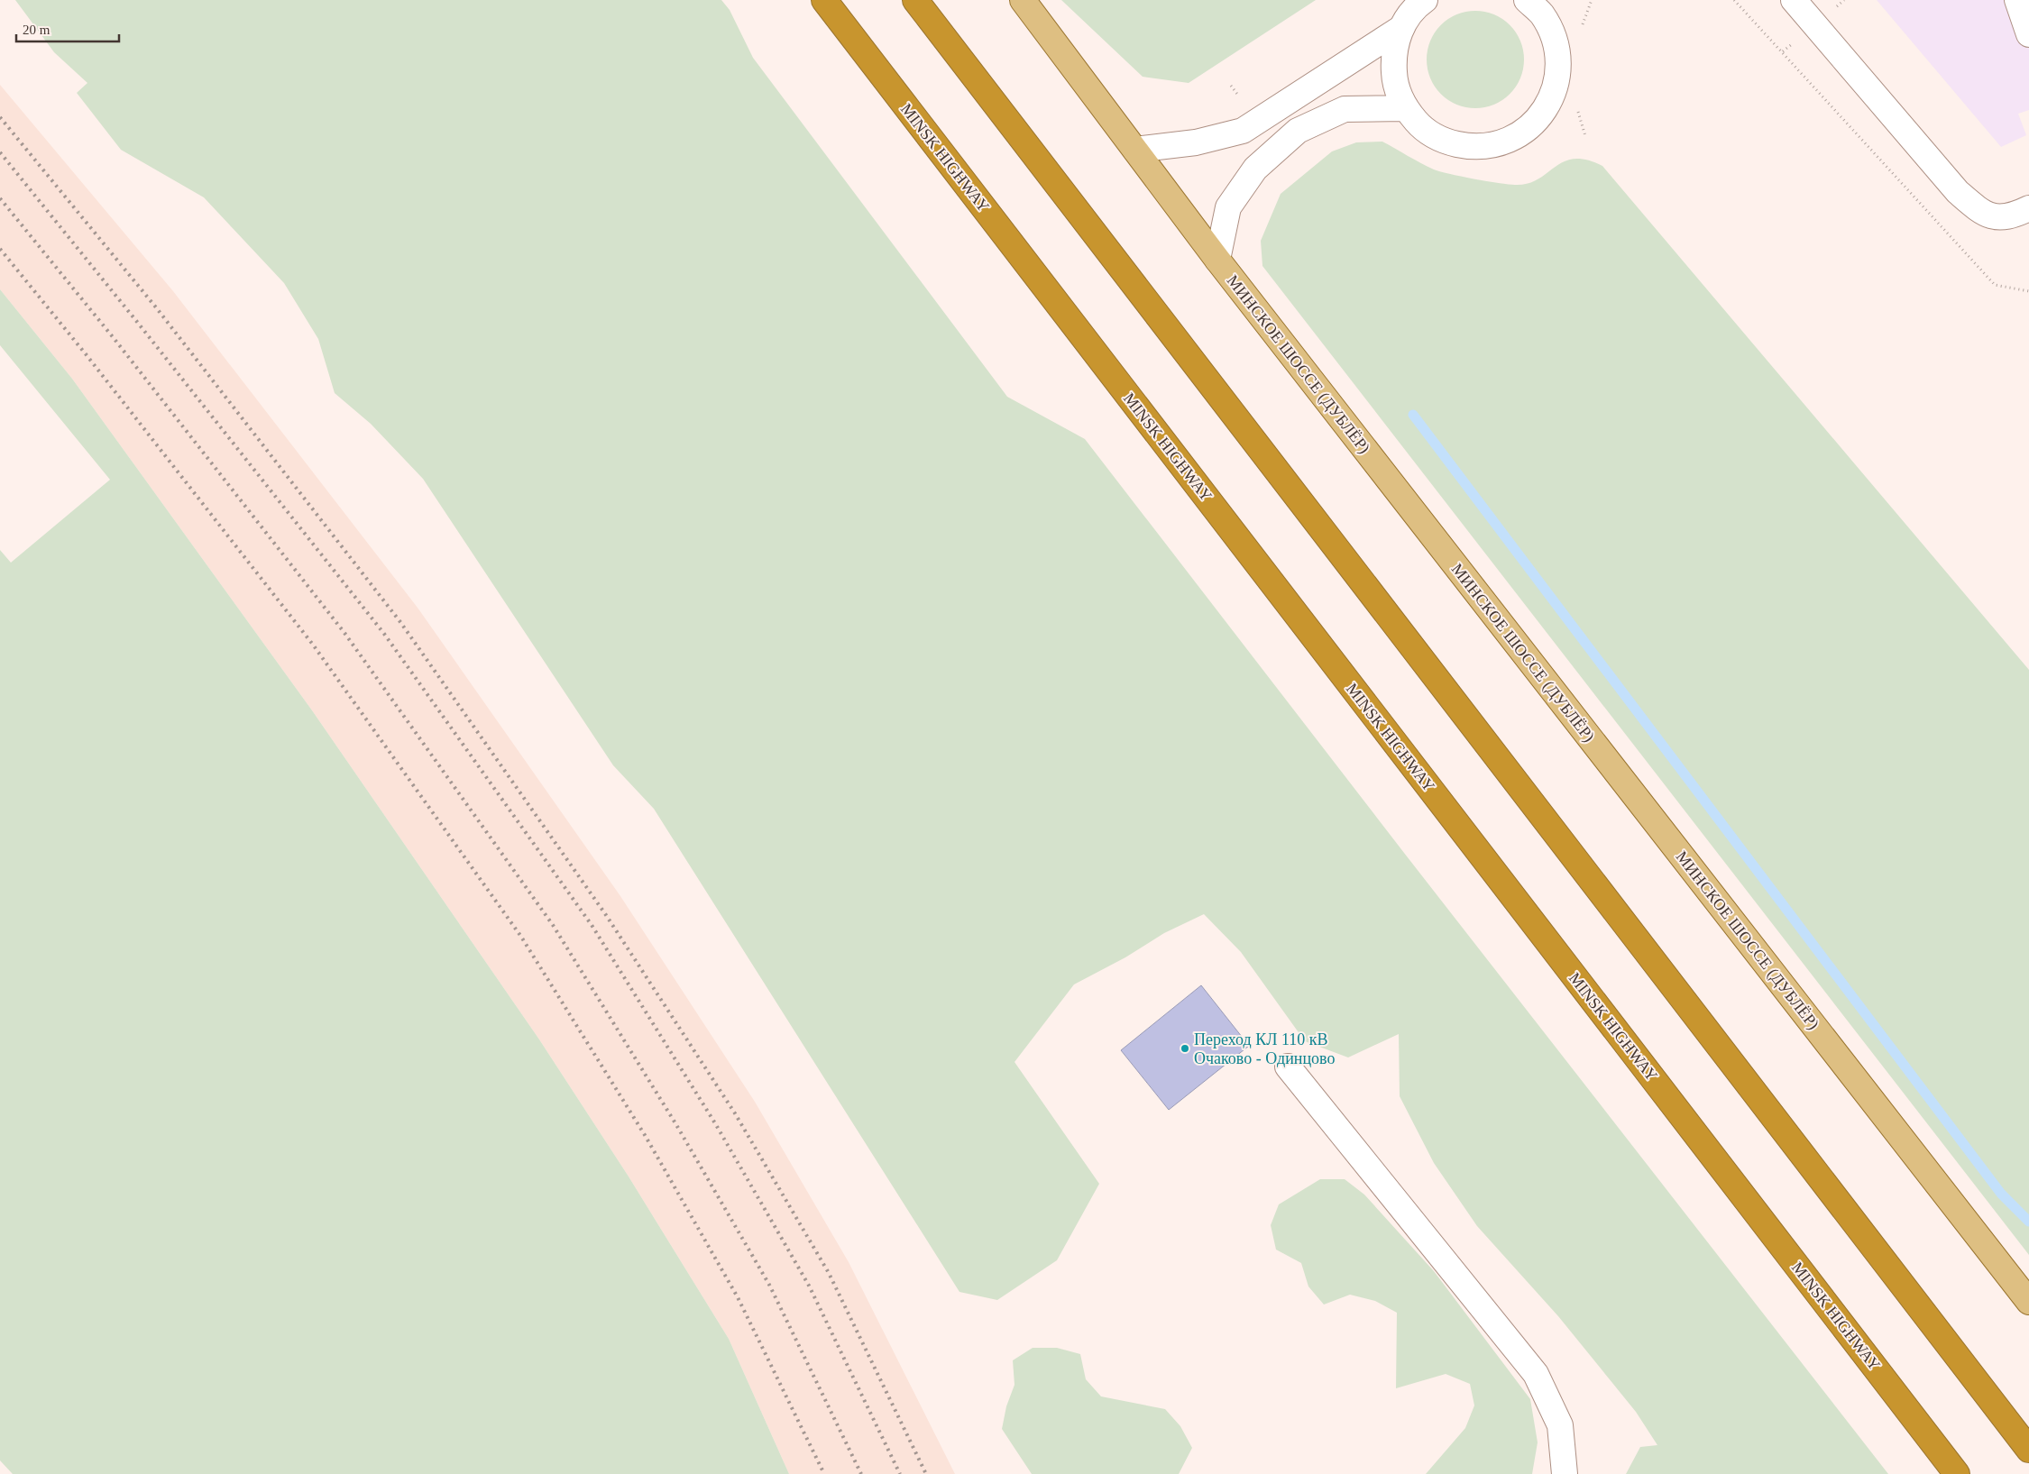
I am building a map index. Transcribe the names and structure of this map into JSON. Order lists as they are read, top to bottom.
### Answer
{
  "streets": {
    "highway": ["MINSK HIGHWAY"],
    "main road": ["МИНСКОЕ ШОССЕ (ДУБЛЁР)"]
  },
  "places": ["Переход КЛ 110 кВ Очаково - Одинцово"],
  "scale_bar": "20 m"
}
